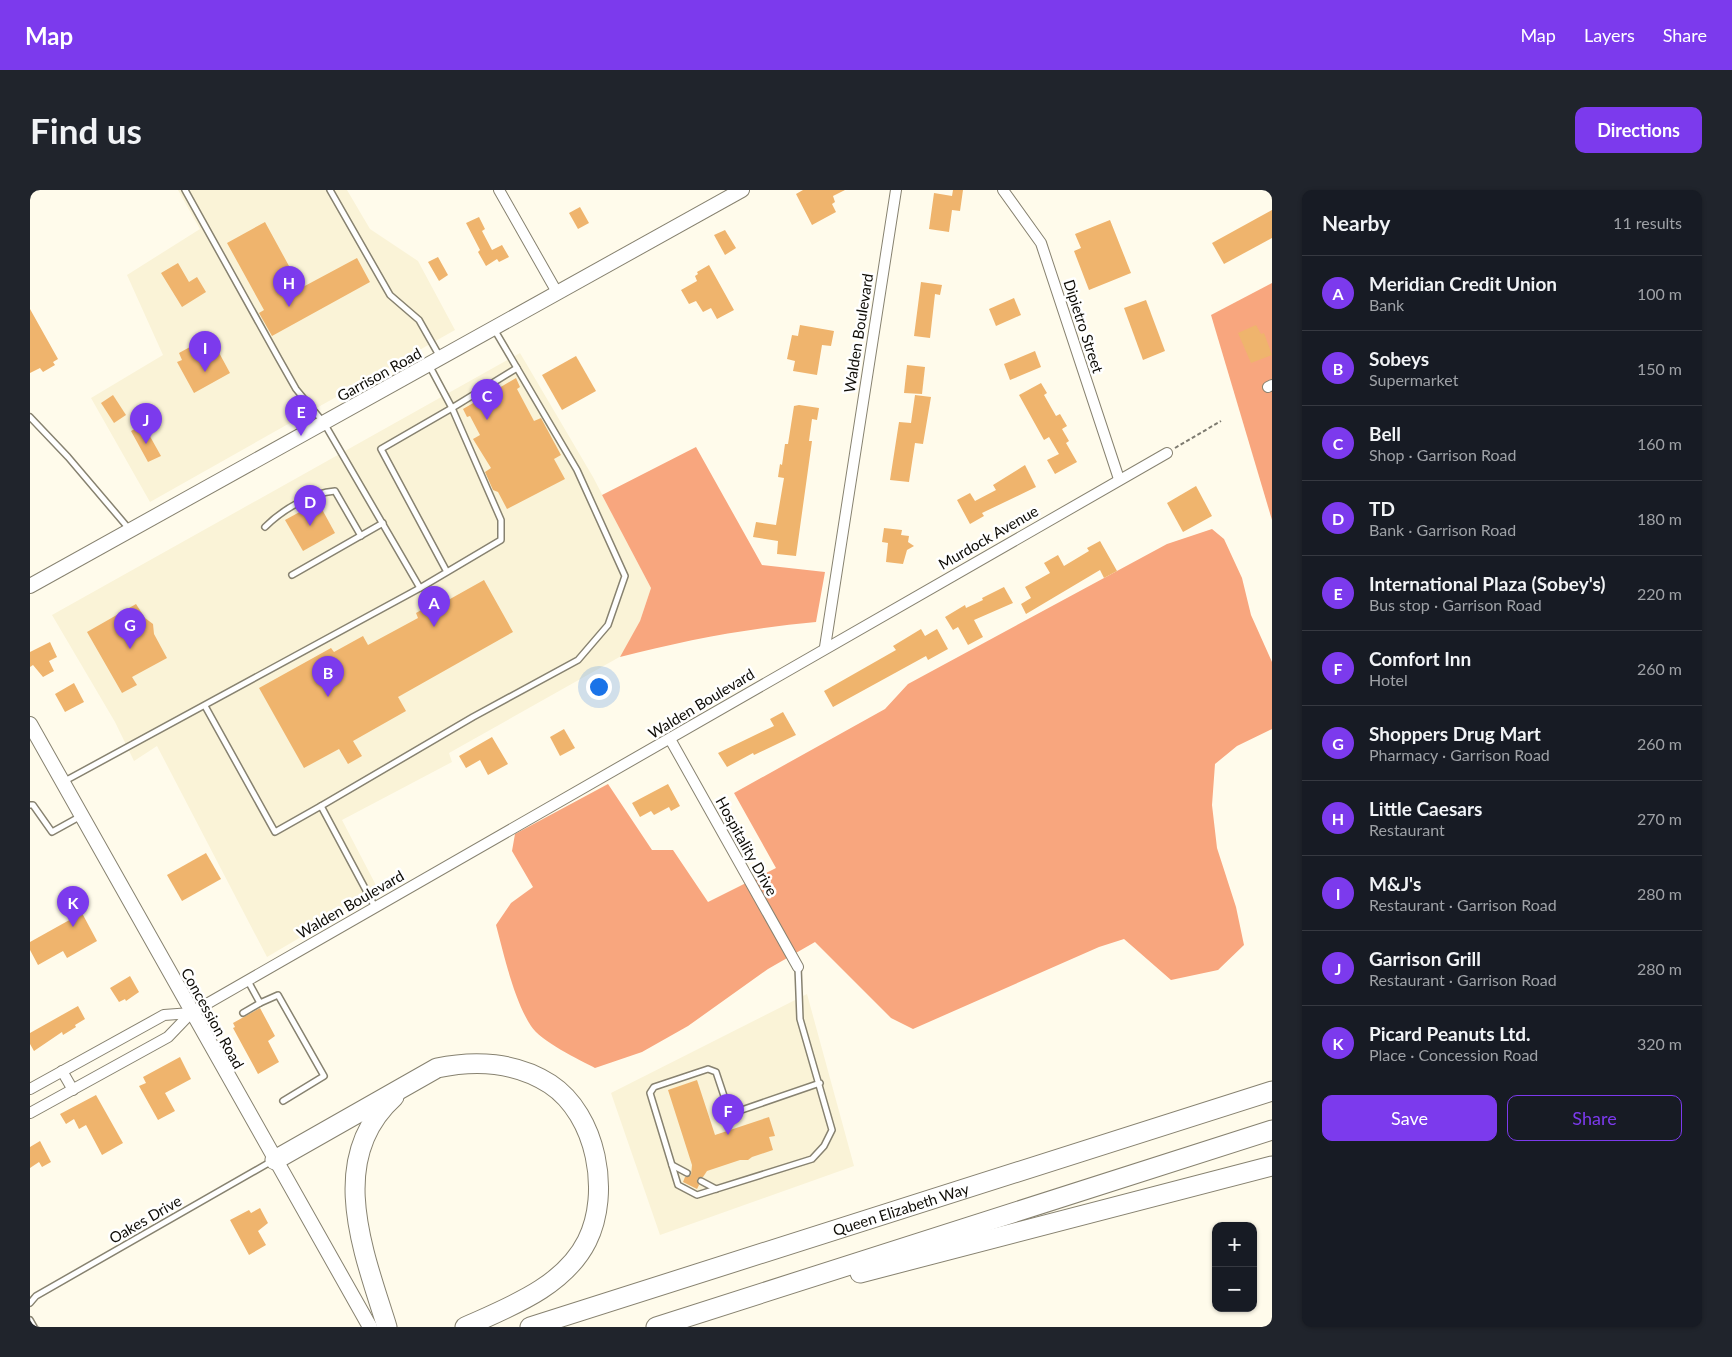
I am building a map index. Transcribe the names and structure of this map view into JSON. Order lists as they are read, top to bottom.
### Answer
{
  "streets": {
    "highway": ["Queen Elizabeth Way"],
    "main road": ["Garrison Road", "Concession Road"],
    "street": [
      "Dipietro Street",
      "Walden Boulevard",
      "Murdock Avenue",
      "Hospitality Drive"
    ],
    "lane": ["Oakes Drive"]
  },
  "crossings": [
    ["Dipietro Street", "Murdock Avenue"],
    ["Walden Boulevard", "Murdock Avenue"],
    ["Walden Boulevard", "Hospitality Drive"],
    ["Walden Boulevard", "Concession Road"],
    ["Concession Road", "Oakes Drive"]
  ],
  "page": {
    "header": "Map",
    "nav": ["Map", "Layers", "Share"],
    "buttons": [
      "Directions",
      ["Save", "Share"]
    ],
    "title": "Find us",
    "heading": ["Nearby", "11 results"],
    "list": [
      {
        "mark": "A",
        "name": "Meridian Credit Union",
        "note": "Bank",
        "value": "100 m"
      },
      {
        "mark": "B",
        "name": "Sobeys",
        "note": "Supermarket",
        "value": "150 m"
      },
      {
        "mark": "C",
        "name": "Bell",
        "note": "Shop · Garrison Road",
        "value": "160 m"
      },
      {
        "mark": "D",
        "name": "TD",
        "note": "Bank · Garrison Road",
        "value": "180 m"
      },
      {
        "mark": "E",
        "name": "International Plaza (Sobey's)",
        "note": "Bus stop · Garrison Road",
        "value": "220 m"
      },
      {
        "mark": "F",
        "name": "Comfort Inn",
        "note": "Hotel",
        "value": "260 m"
      },
      {
        "mark": "G",
        "name": "Shoppers Drug Mart",
        "note": "Pharmacy · Garrison Road",
        "value": "260 m"
      },
      {
        "mark": "H",
        "name": "Little Caesars",
        "note": "Restaurant",
        "value": "270 m"
      },
      {
        "mark": "I",
        "name": "M&J's",
        "note": "Restaurant · Garrison Road",
        "value": "280 m"
      },
      {
        "mark": "J",
        "name": "Garrison Grill",
        "note": "Restaurant · Garrison Road",
        "value": "280 m"
      },
      {
        "mark": "K",
        "name": "Picard Peanuts Ltd.",
        "note": "Place · Concession Road",
        "value": "320 m"
      }
    ],
    "pins": [
      "H",
      "I",
      "C",
      "E",
      "J",
      "D",
      "A",
      "G",
      "B",
      "K",
      "F"
    ],
    "map_buttons": ["+", "−"]
  }
}
